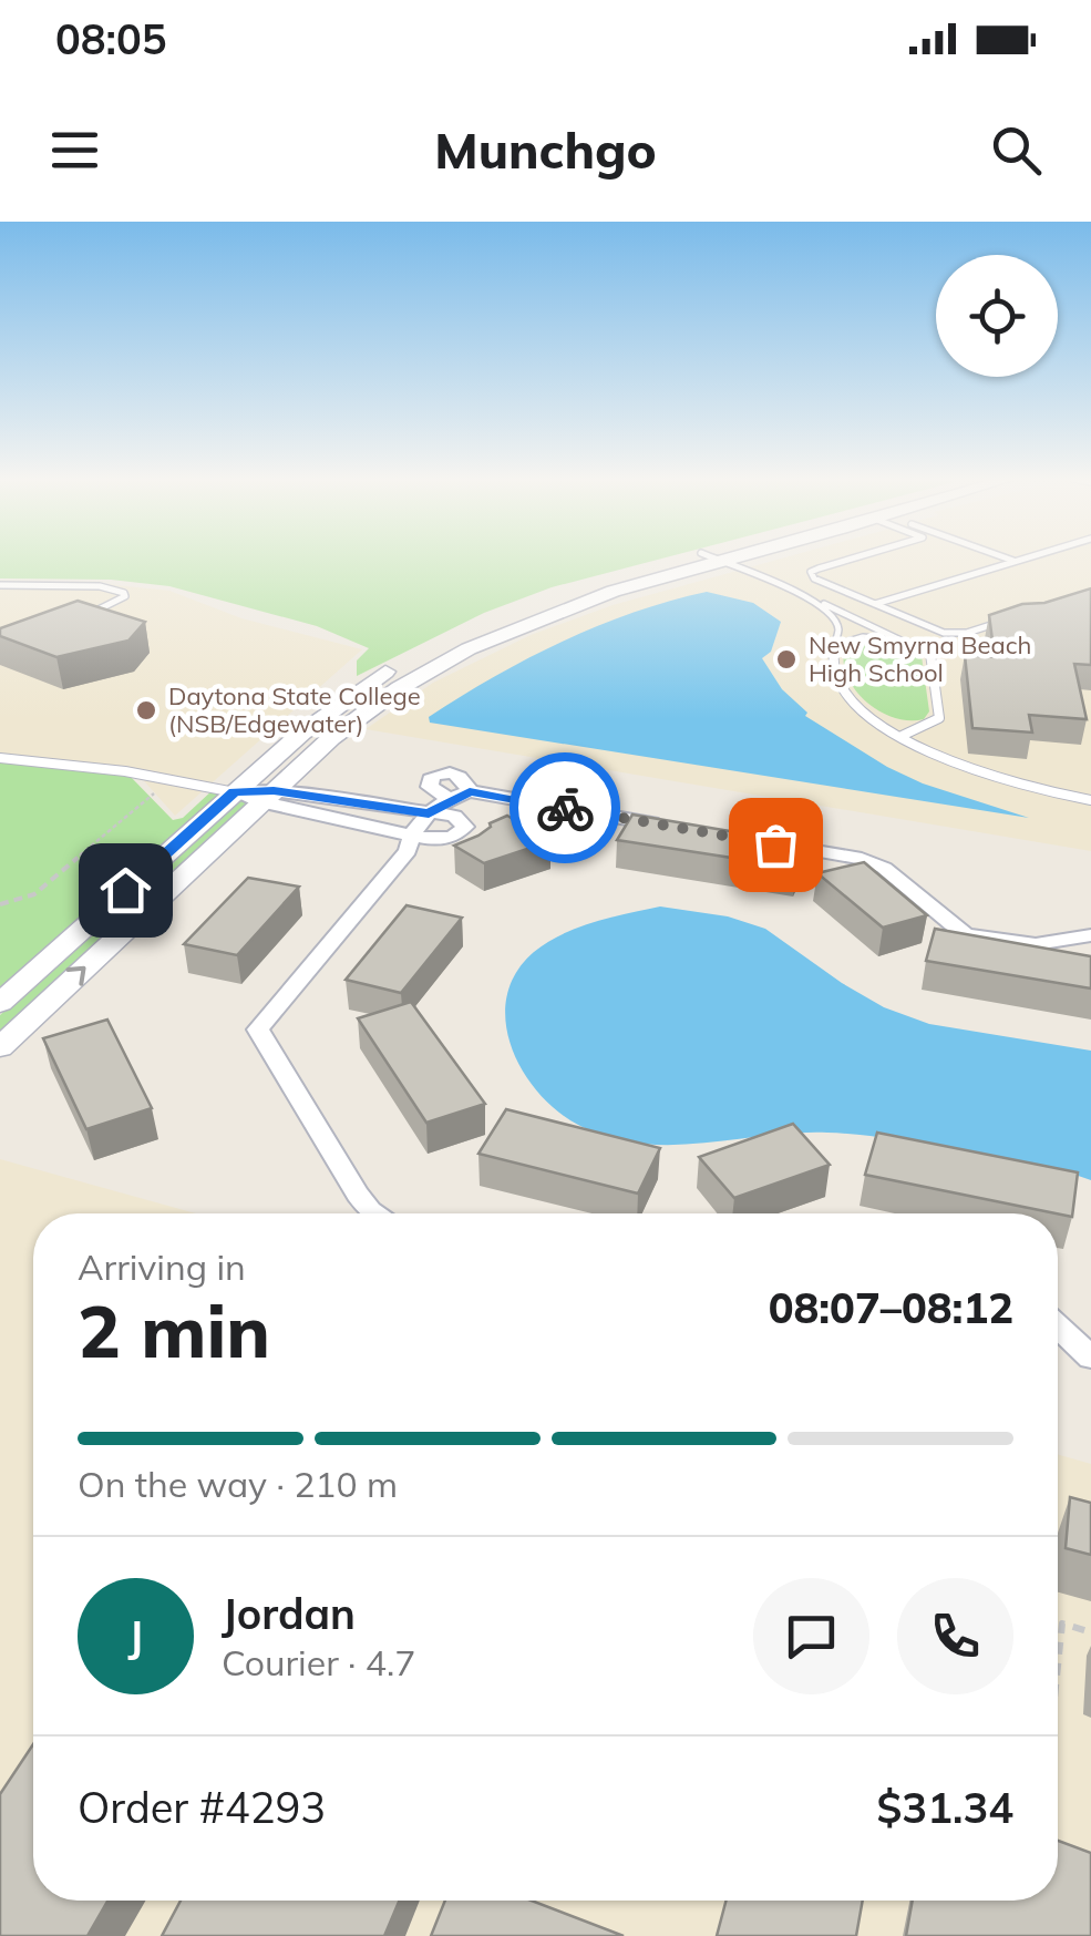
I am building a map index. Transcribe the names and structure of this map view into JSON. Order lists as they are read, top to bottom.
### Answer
{
  "places": ["New Smyrna Beach High School", "Daytona State College (NSB/Edgewater)"],
  "page": {
    "status": "08:05",
    "header": "Munchgo",
    "heading": ["2 min", "Arriving in", "08:07–08:12"],
    "panel": [
      "Jordan",
      "Courier · 4.7",
      "Order #4293",
      "$31.34"
    ],
    "bar": "On the way · 210 m",
    "round": "J"
  }
}
